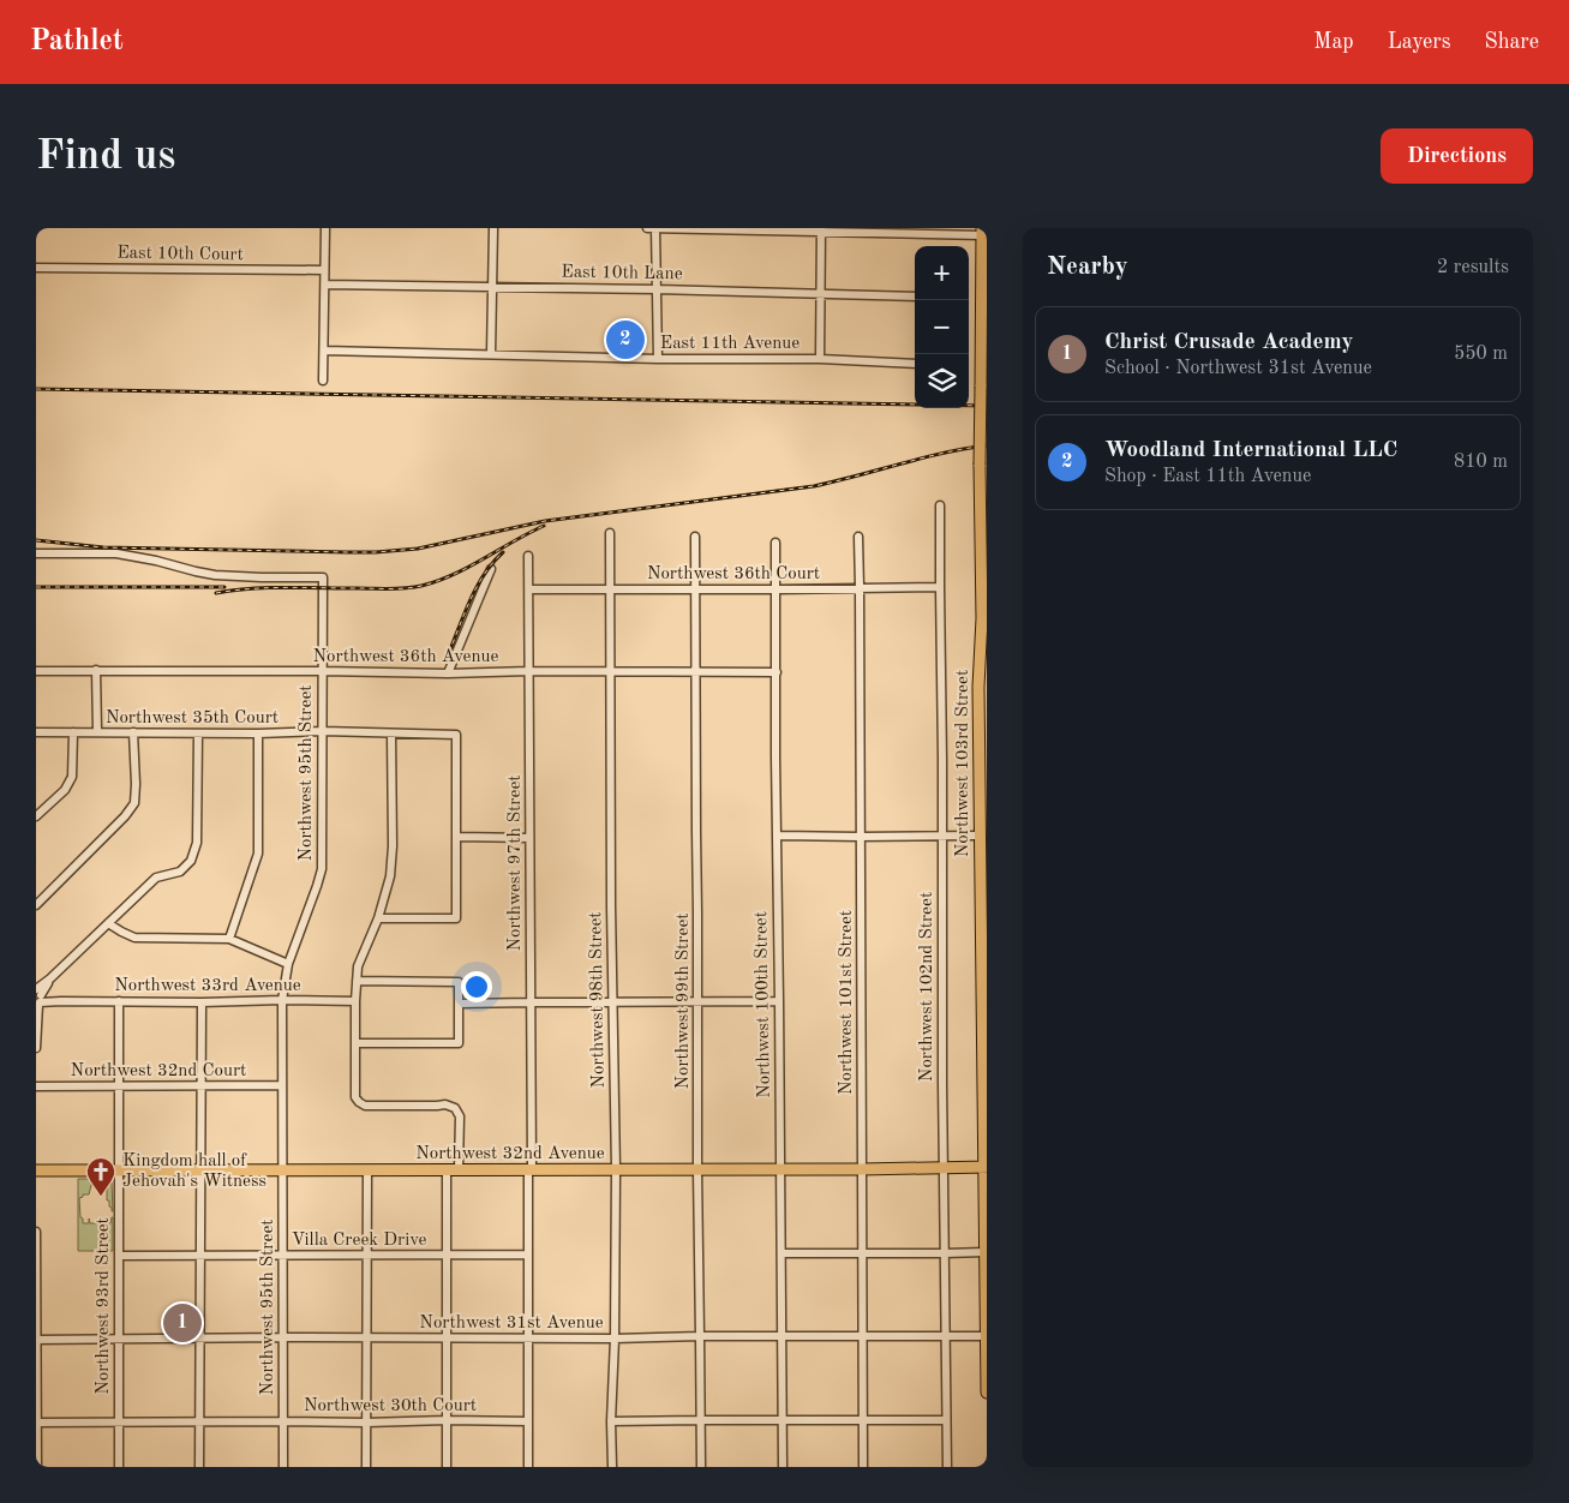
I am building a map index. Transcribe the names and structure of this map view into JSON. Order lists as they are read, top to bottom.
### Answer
{
  "streets": {
    "main road": ["Northwest 103rd Street", "Northwest 32nd Avenue"],
    "street": [
      "East 10th Court",
      "East 10th Lane",
      "East 11th Avenue",
      "Northwest 36th Court",
      "Northwest 36th Avenue",
      "Northwest 35th Court",
      "Northwest 95th Street",
      "Northwest 97th Street",
      "Northwest 33rd Avenue",
      "Northwest 102nd Street",
      "Northwest 98th Street",
      "Northwest 99th Street",
      "Northwest 101st Street",
      "Northwest 100th Street",
      "Northwest 32nd Court",
      "Villa Creek Drive",
      "Northwest 93rd Street",
      "Northwest 31st Avenue",
      "Northwest 30th Court"
    ]
  },
  "crossings": [
    ["Northwest 36th Court", "Northwest 97th Street"],
    ["Northwest 36th Court", "Northwest 102nd Street"],
    ["Northwest 36th Court", "Northwest 98th Street"],
    ["Northwest 36th Court", "Northwest 99th Street"],
    ["Northwest 36th Court", "Northwest 101st Street"],
    ["Northwest 36th Court", "Northwest 100th Street"],
    ["Northwest 36th Avenue", "Northwest 95th Street"],
    ["Northwest 36th Avenue", "Northwest 97th Street"],
    ["Northwest 36th Avenue", "Northwest 98th Street"],
    ["Northwest 36th Avenue", "Northwest 99th Street"],
    ["Northwest 36th Avenue", "Northwest 100th Street"],
    ["Northwest 35th Court", "Northwest 95th Street"],
    ["Northwest 103rd Street", "Northwest 32nd Avenue"],
    ["Northwest 103rd Street", "Northwest 31st Avenue"],
    ["Northwest 95th Street", "Northwest 33rd Avenue"],
    ["Northwest 95th Street", "Northwest 32nd Court"],
    ["Northwest 95th Street", "Northwest 32nd Avenue"],
    ["Northwest 95th Street", "Villa Creek Drive"],
    ["Northwest 95th Street", "Northwest 31st Avenue"],
    ["Northwest 95th Street", "Northwest 30th Court"],
    ["Northwest 97th Street", "Northwest 32nd Avenue"],
    ["Northwest 97th Street", "Villa Creek Drive"],
    ["Northwest 97th Street", "Northwest 31st Avenue"],
    ["Northwest 97th Street", "Northwest 30th Court"],
    ["Northwest 33rd Avenue", "Northwest 93rd Street"],
    ["Northwest 102nd Street", "Northwest 32nd Avenue"],
    ["Northwest 102nd Street", "Northwest 31st Avenue"],
    ["Northwest 98th Street", "Northwest 32nd Avenue"],
    ["Northwest 98th Street", "Northwest 31st Avenue"],
    ["Northwest 99th Street", "Northwest 32nd Avenue"],
    ["Northwest 99th Street", "Northwest 31st Avenue"],
    ["Northwest 101st Street", "Northwest 32nd Avenue"],
    ["Northwest 101st Street", "Northwest 31st Avenue"],
    ["Northwest 100th Street", "Northwest 32nd Avenue"],
    ["Northwest 100th Street", "Northwest 31st Avenue"],
    ["Northwest 32nd Court", "Northwest 93rd Street"],
    ["Northwest 32nd Avenue", "Northwest 93rd Street"],
    ["Villa Creek Drive", "Northwest 93rd Street"],
    ["Northwest 93rd Street", "Northwest 31st Avenue"],
    ["Northwest 93rd Street", "Northwest 30th Court"]
  ],
  "places": {
    "church": ["Kingdom hall of Jehovah's Witness"]
  },
  "page": {
    "header": "Pathlet",
    "nav": ["Map", "Layers", "Share"],
    "buttons": "Directions",
    "title": "Find us",
    "heading": ["Nearby", "2 results"],
    "map_buttons": ["+", "−"],
    "list": [
      {
        "mark": "1",
        "name": "Christ Crusade Academy",
        "note": "School · Northwest 31st Avenue",
        "value": "550 m"
      },
      {
        "mark": "2",
        "name": "Woodland International LLC",
        "note": "Shop · East 11th Avenue",
        "value": "810 m"
      }
    ],
    "pins": ["2", "1"]
  }
}
